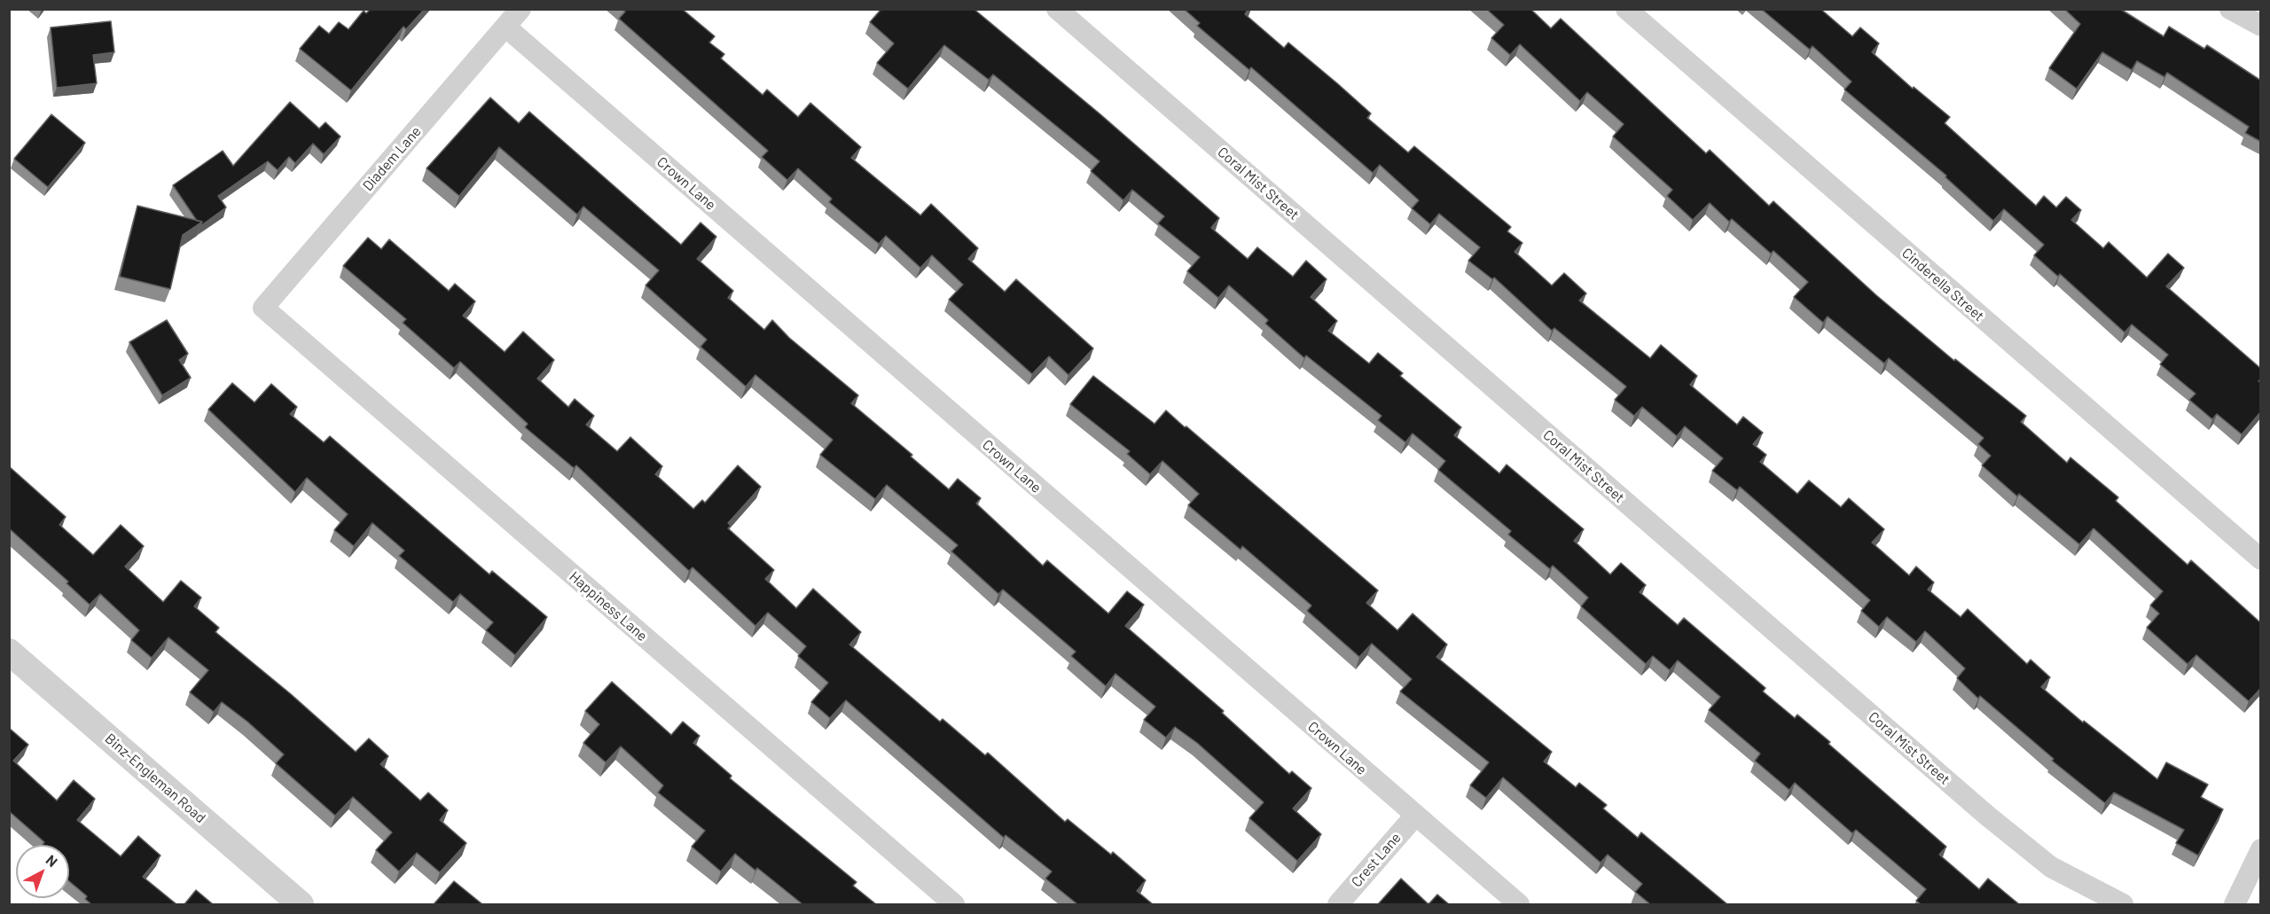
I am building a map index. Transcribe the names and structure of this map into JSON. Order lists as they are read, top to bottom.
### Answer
{
  "streets": {
    "street": [
      "Diadem Lane",
      "Crown Lane",
      "Coral Mist Street",
      "Cinderella Street",
      "Happiness Lane",
      "Binz-Engleman Road",
      "Crest Lane"
    ]
  },
  "crossings": [
    ["Diadem Lane", "Crown Lane"],
    ["Diadem Lane", "Happiness Lane"],
    ["Crown Lane", "Crest Lane"]
  ],
  "north": "top right"
}
